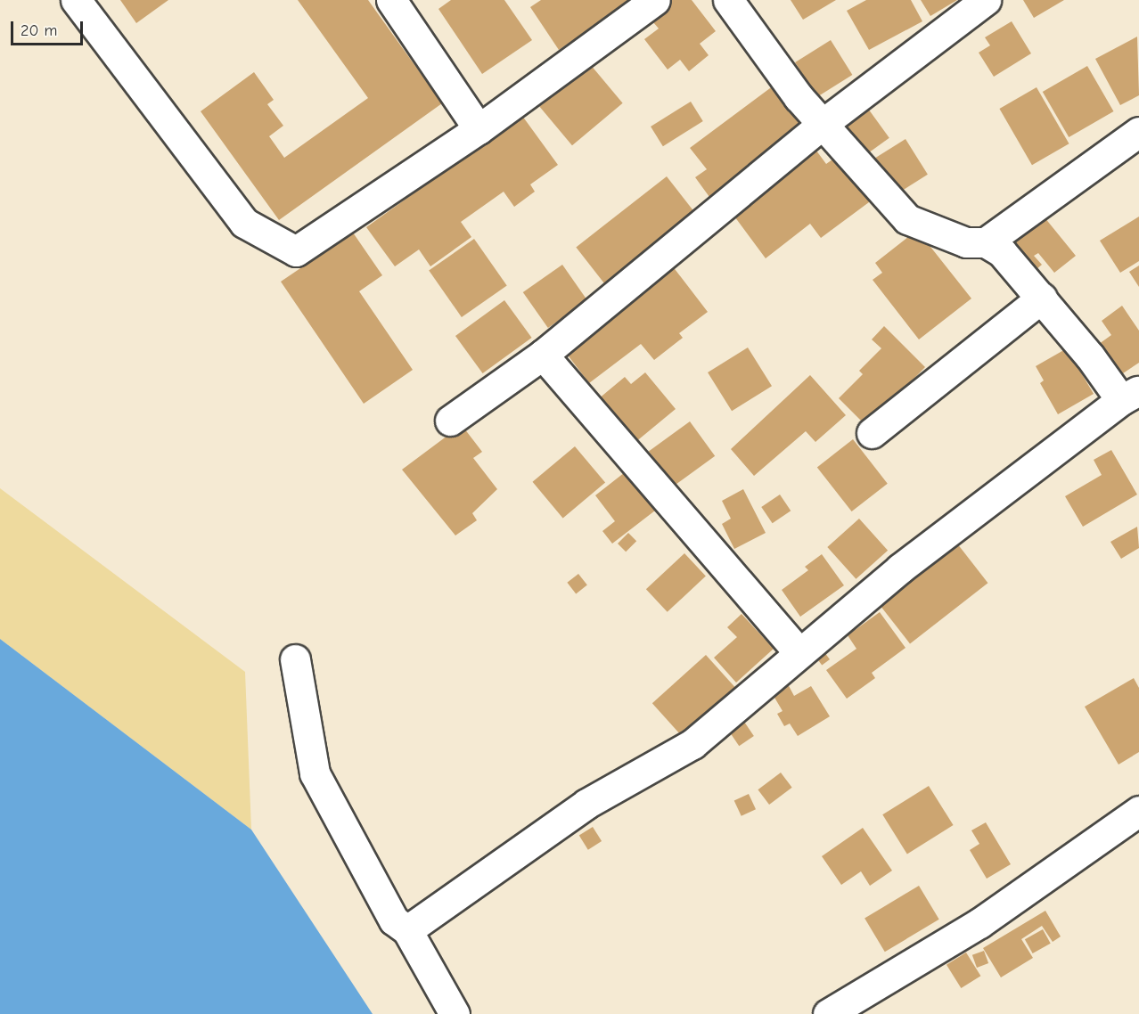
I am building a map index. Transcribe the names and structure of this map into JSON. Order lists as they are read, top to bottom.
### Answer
{
  "scale_bar": "20 m"
}
